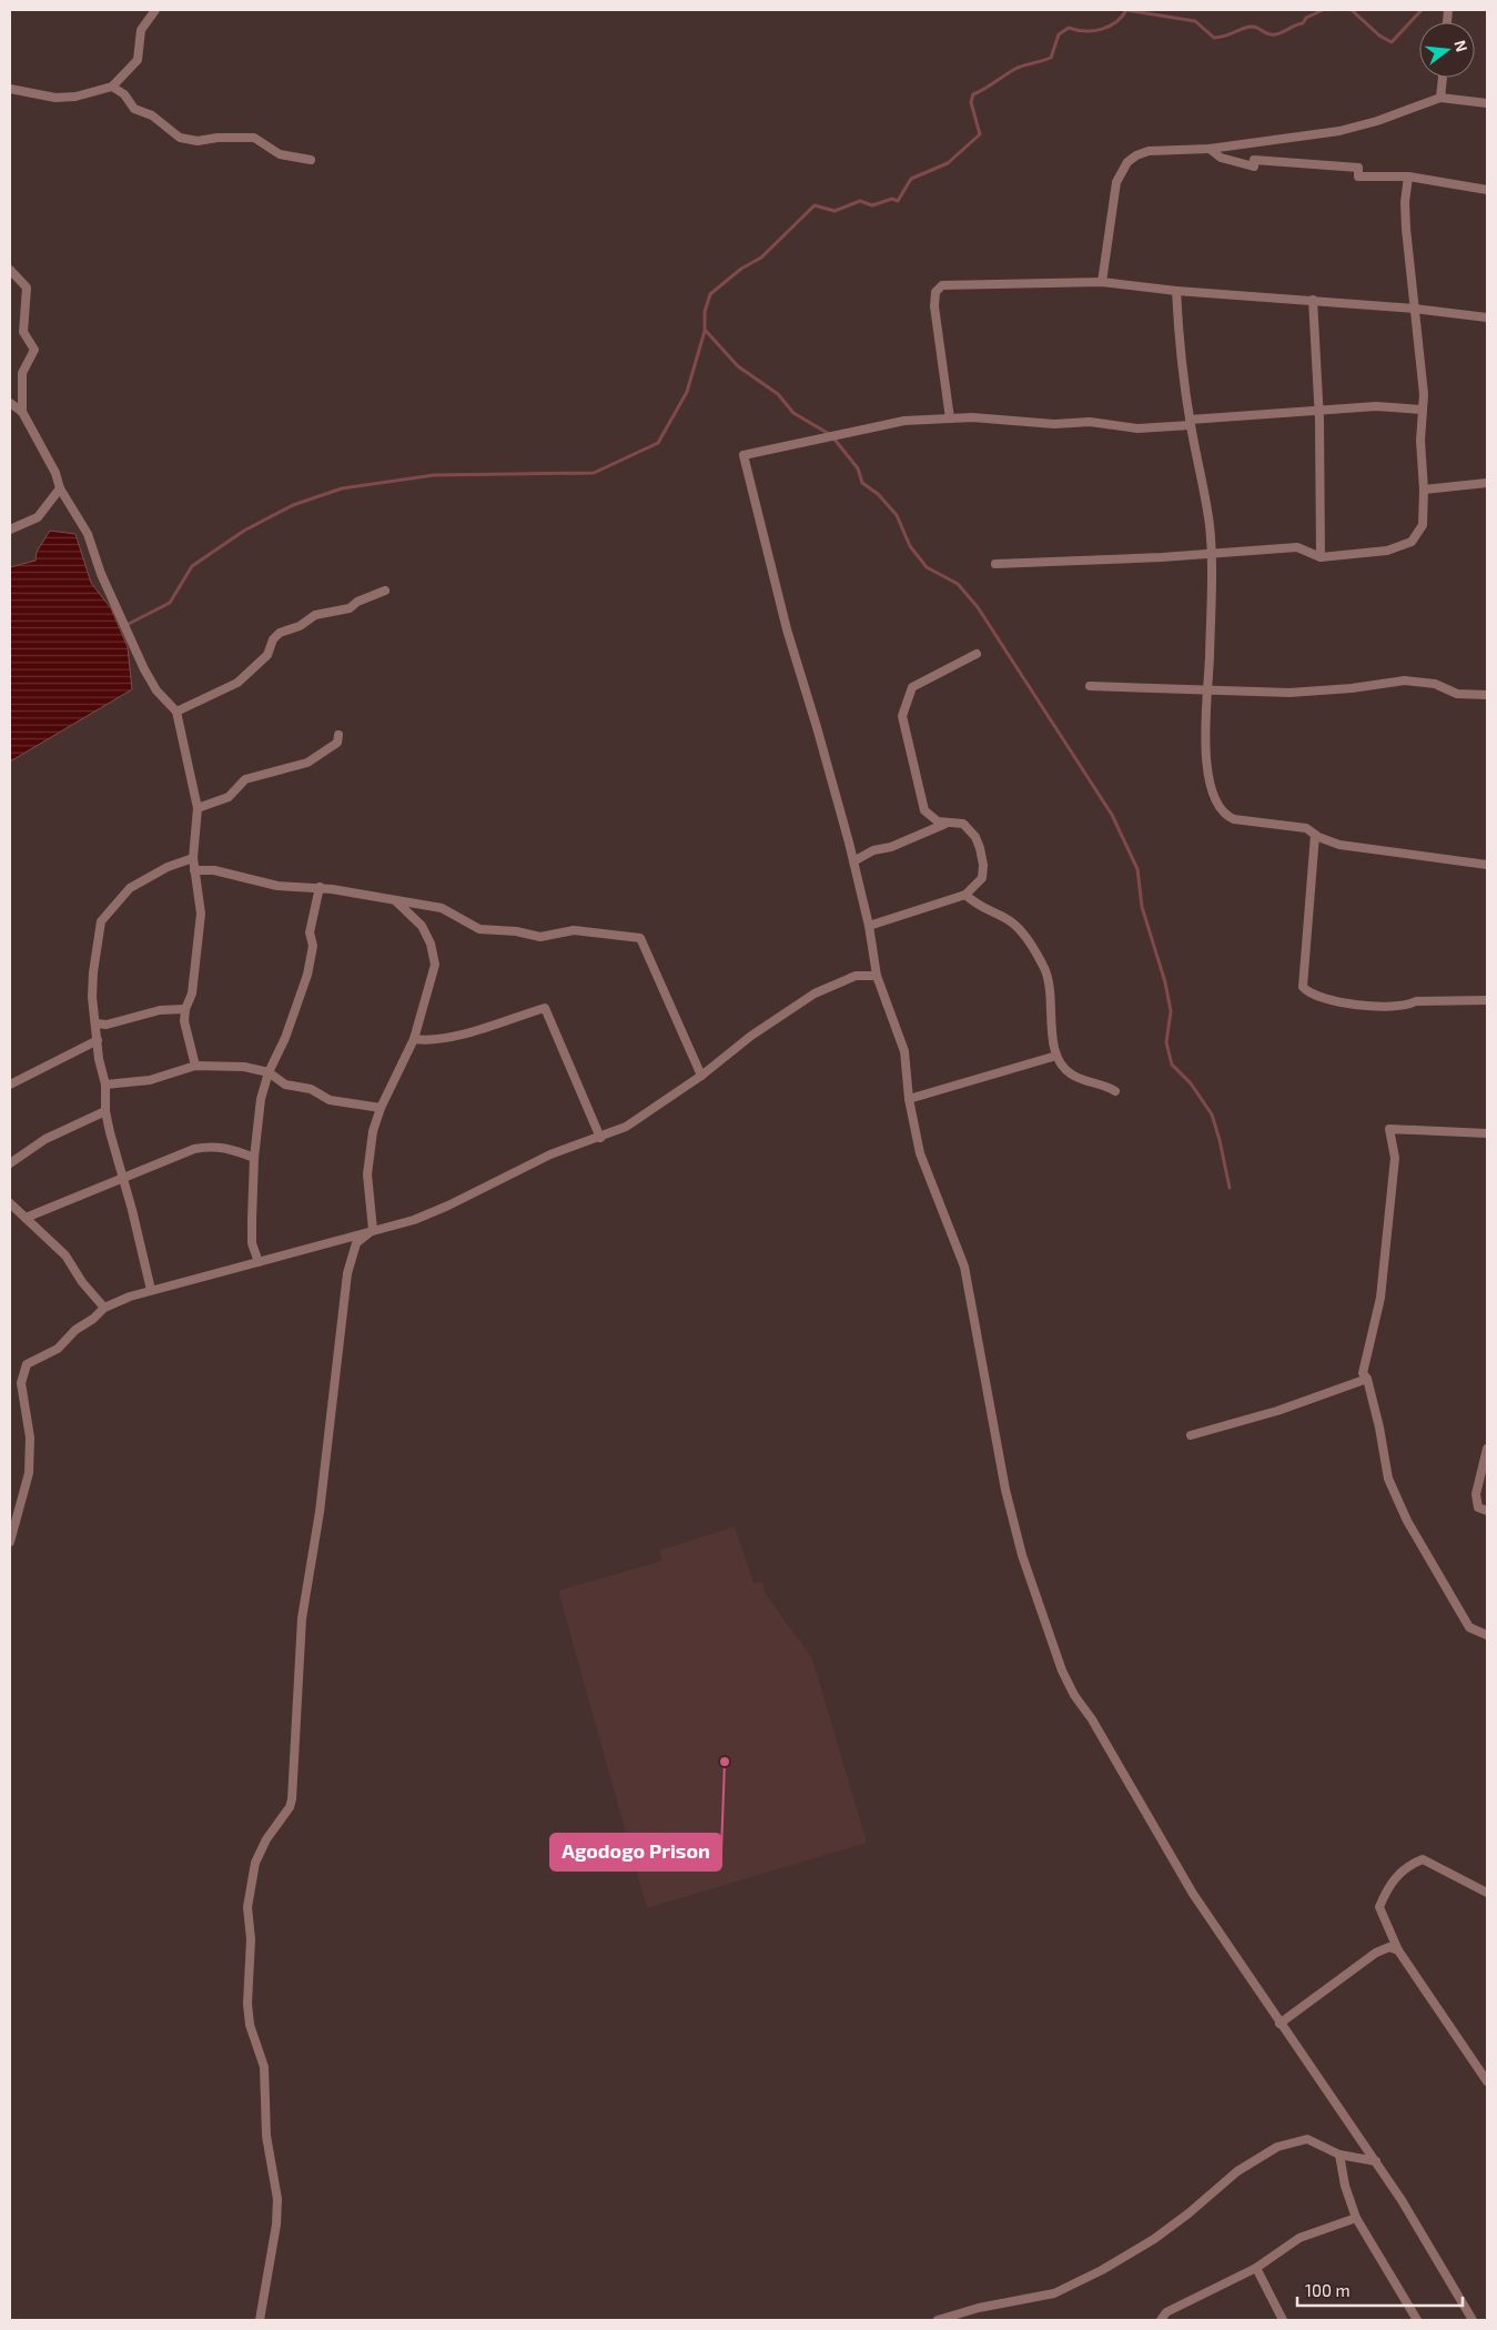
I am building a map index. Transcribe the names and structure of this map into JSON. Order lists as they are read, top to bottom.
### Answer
{
  "places": ["Agodogo Prison"],
  "scale_bar": "100 m",
  "north": "right"
}
